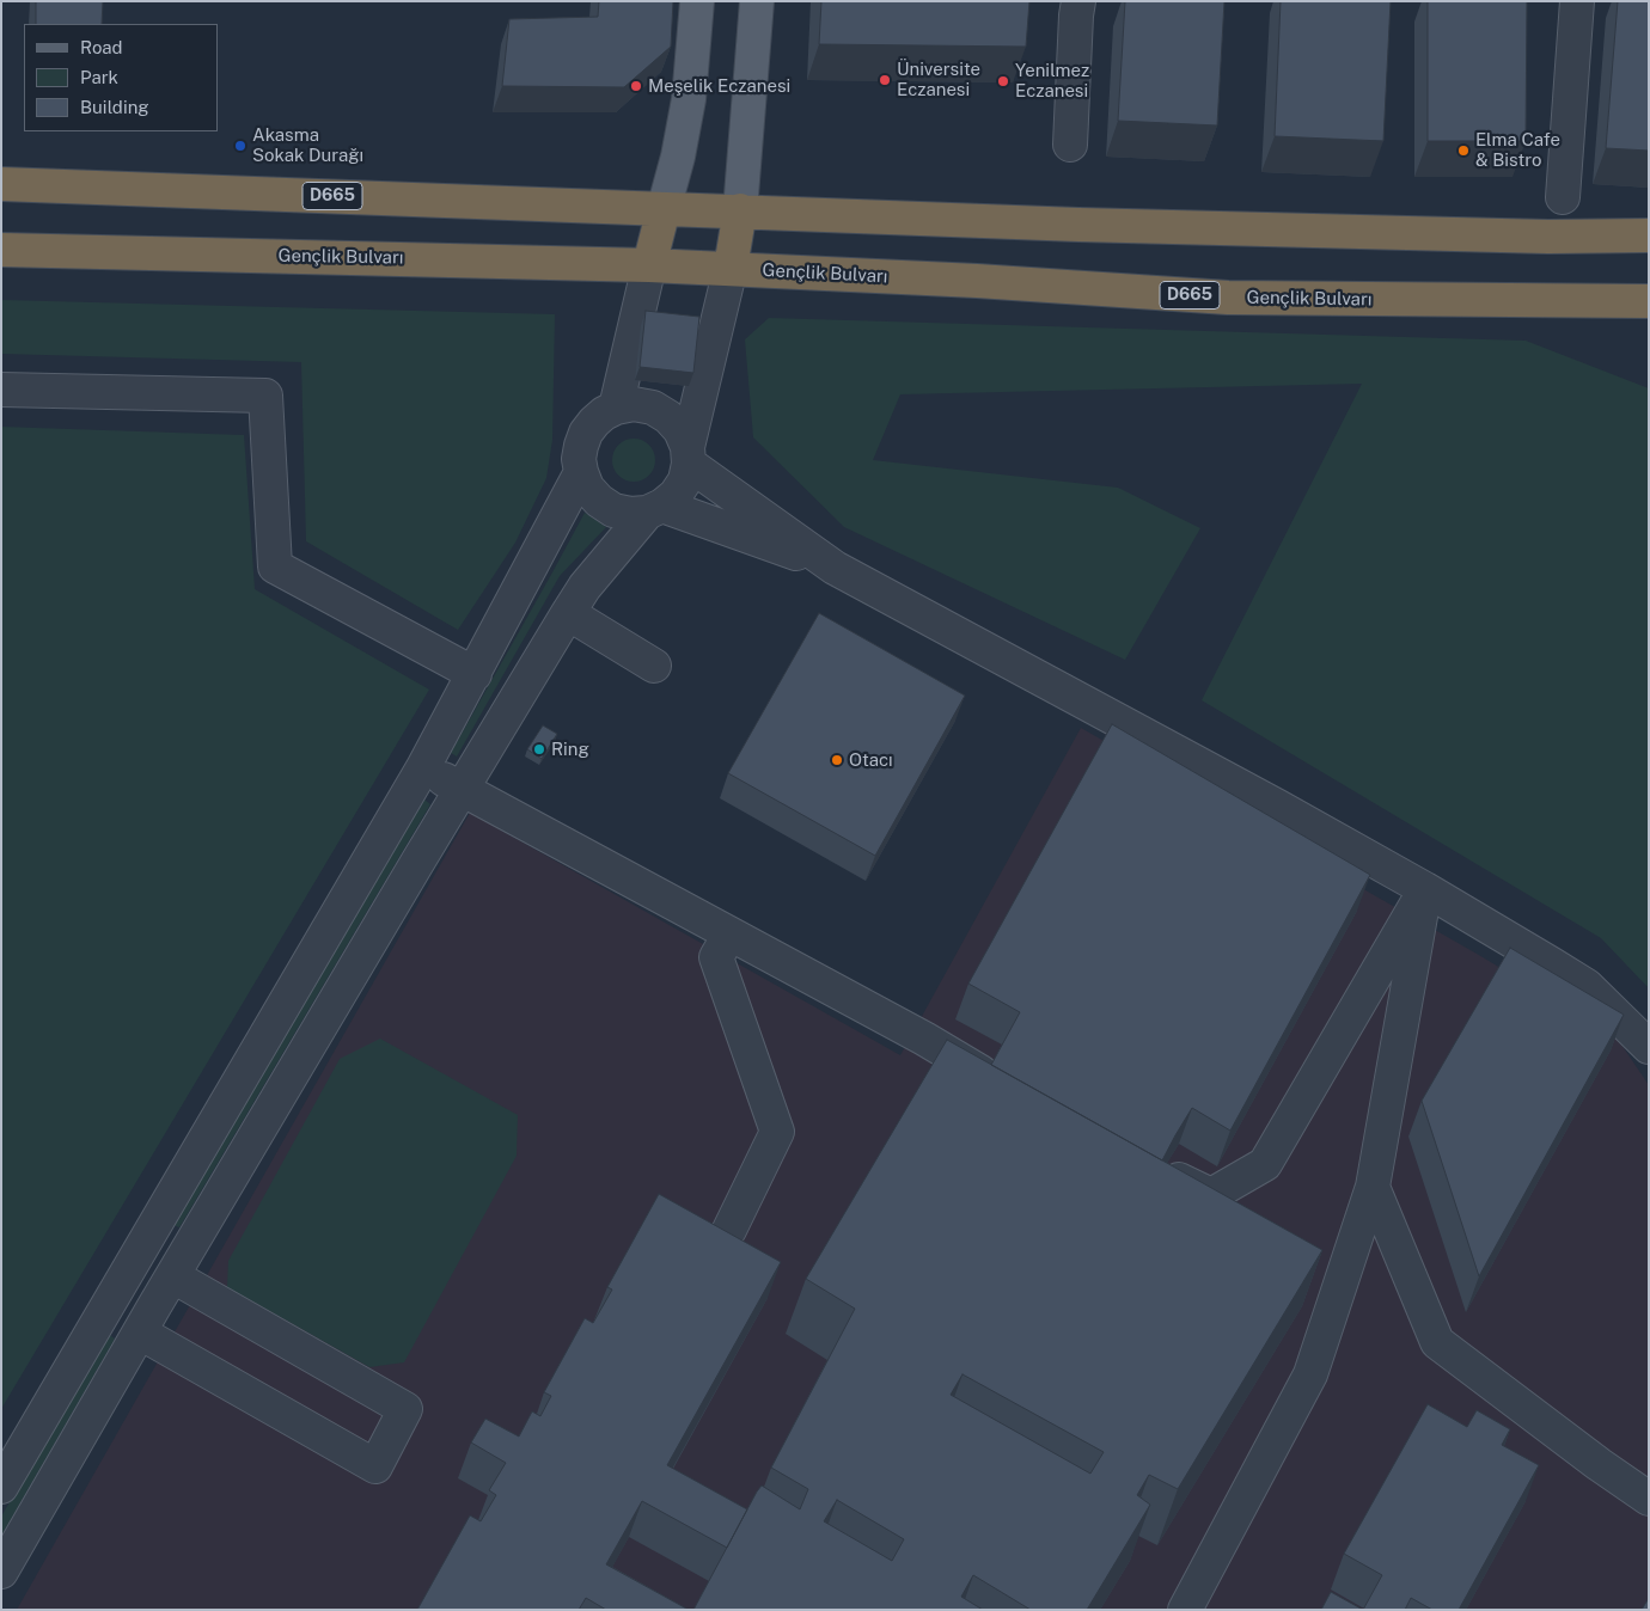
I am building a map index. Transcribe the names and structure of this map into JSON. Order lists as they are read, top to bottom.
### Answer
{
  "streets": {
    "highway": ["D665", "Gençlik Bulvarı"]
  },
  "places": [
    "Üniversite Eczanesi",
    "Yenilmez Eczanesi",
    "Meşelik Eczanesi",
    "Akasma Sokak Durağı",
    "Elma Cafe & Bistro",
    "Ring",
    "Otacı"
  ],
  "legend": ["Road", "Park", "Building"]
}
